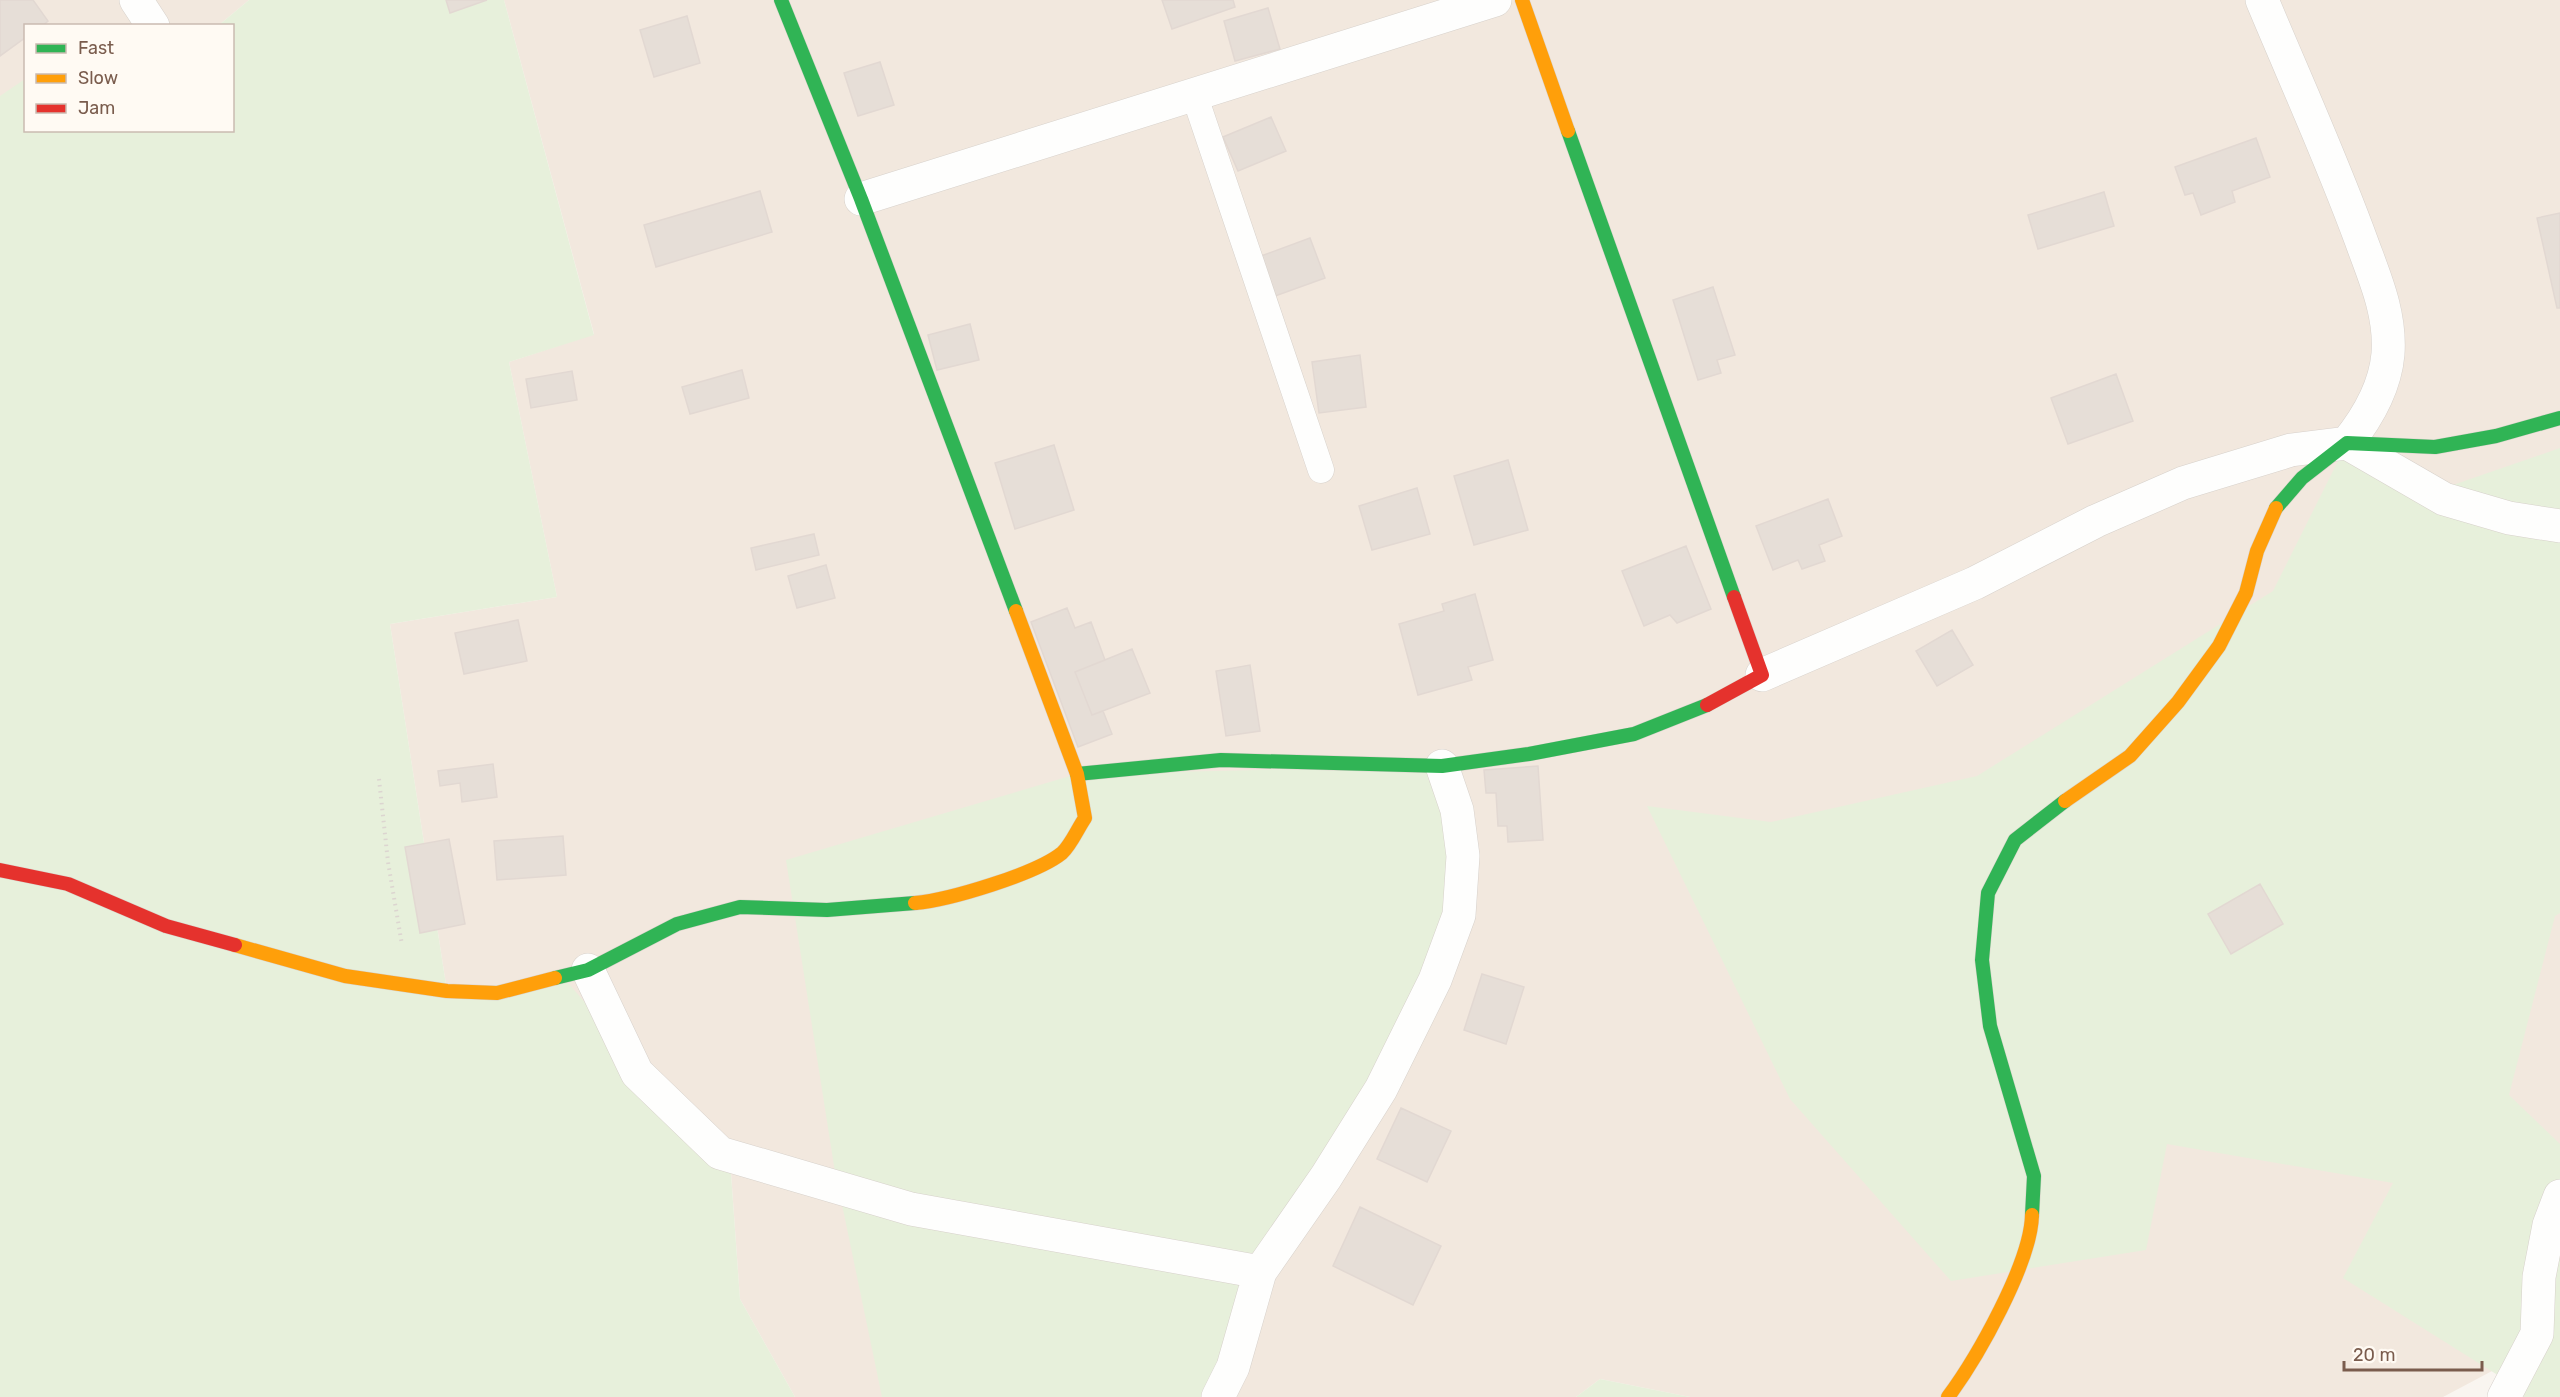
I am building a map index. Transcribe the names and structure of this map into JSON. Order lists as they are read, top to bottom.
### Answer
{
  "legend": ["Fast", "Slow", "Jam"],
  "scale_bar": "20 m"
}
